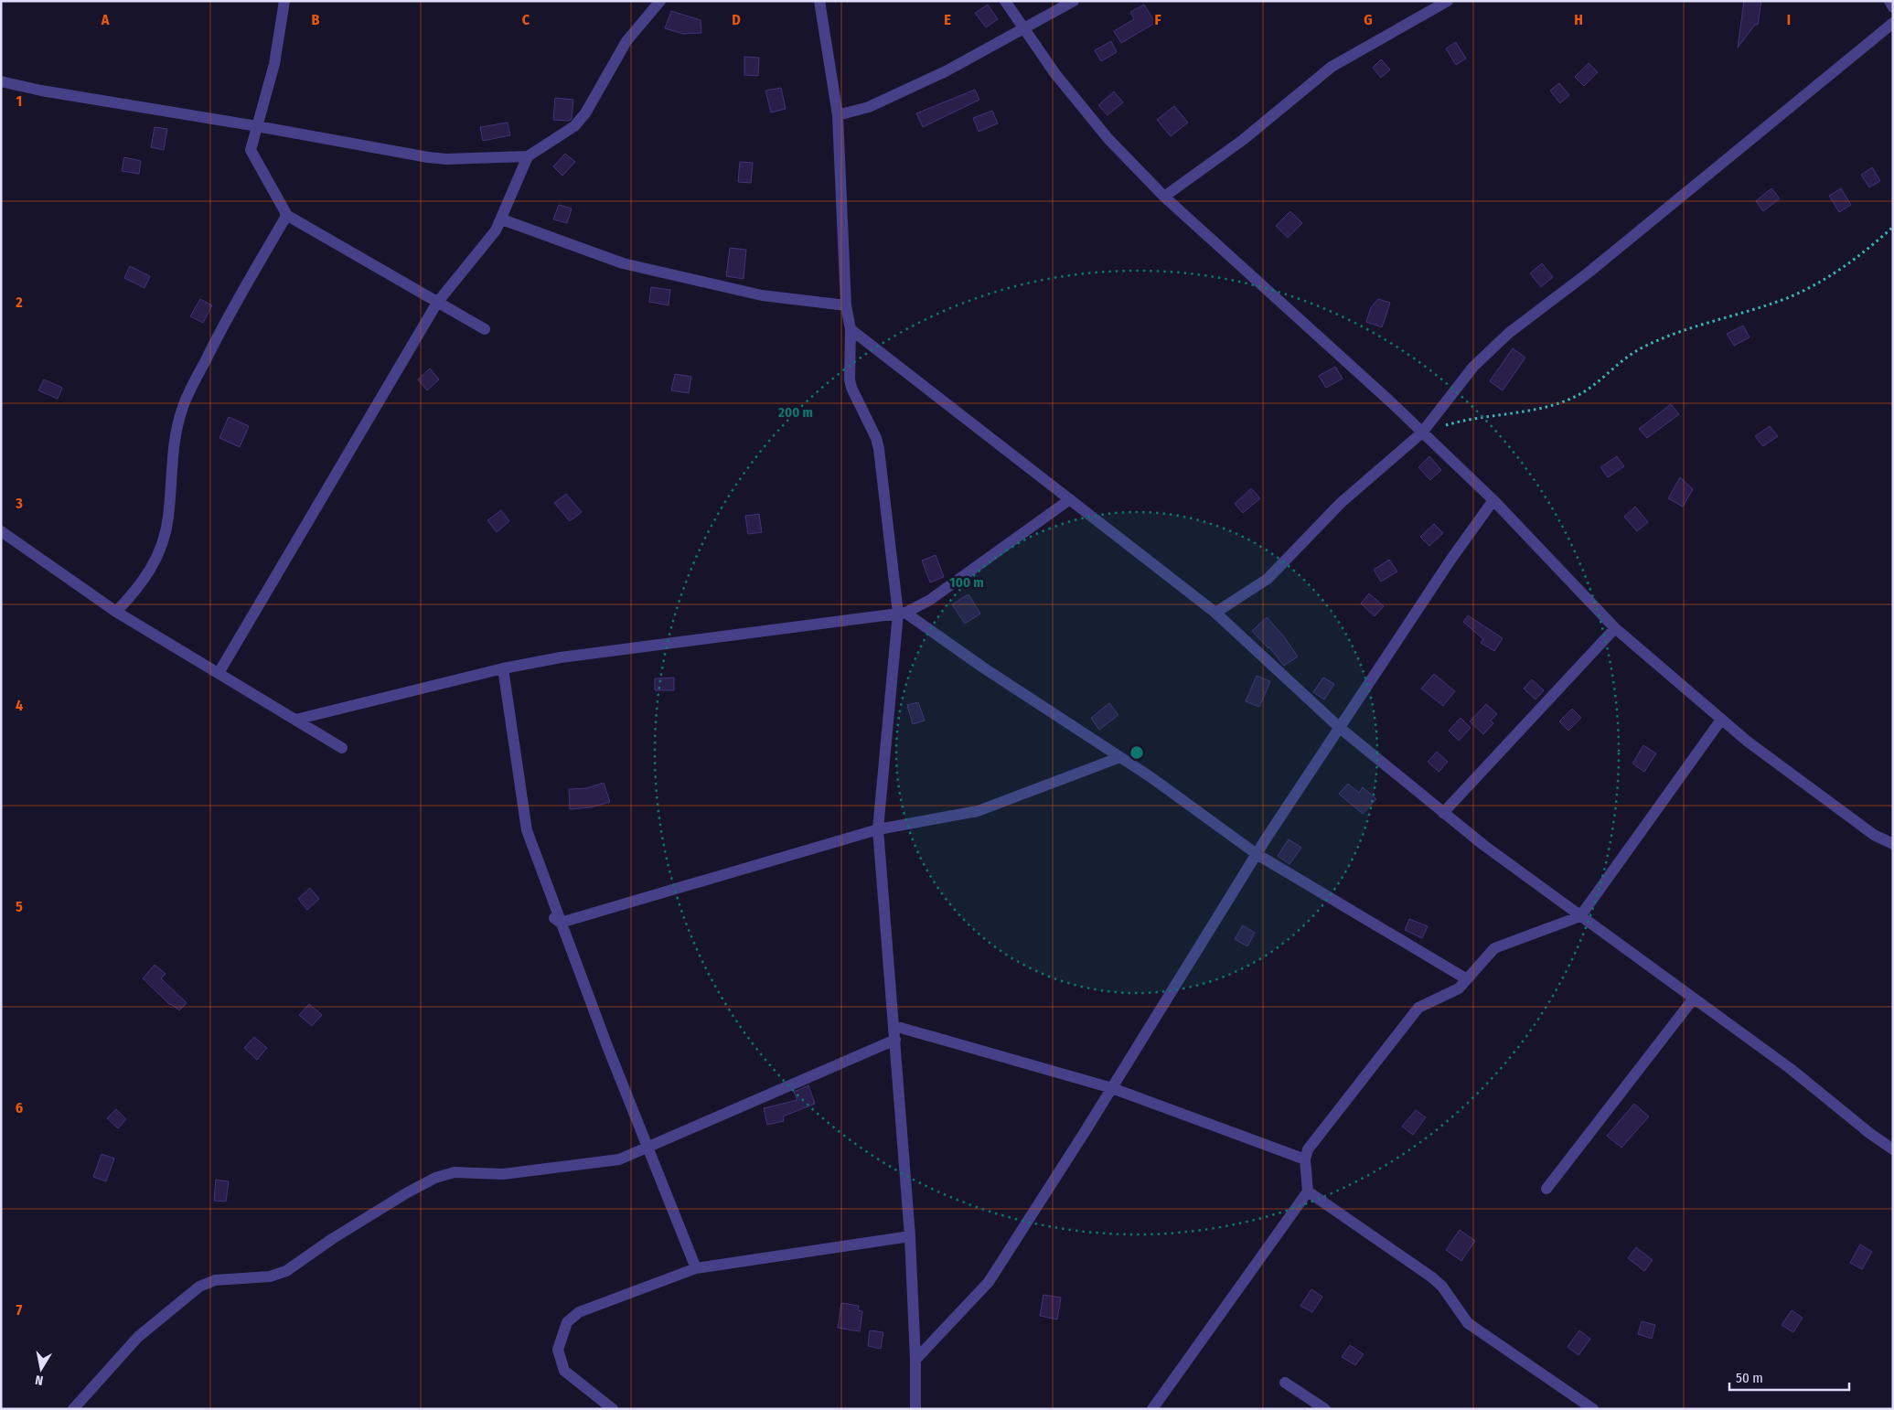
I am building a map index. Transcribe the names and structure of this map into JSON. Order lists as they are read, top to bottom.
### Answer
{
  "scale_bar": "50 m",
  "north": "bottom",
  "grid": {
    "columns": [
      "A",
      "B",
      "C",
      "D",
      "E",
      "F",
      "G",
      "H",
      "I"
    ],
    "rows": [
      "1",
      "2",
      "3",
      "4",
      "5",
      "6",
      "7"
    ]
  },
  "rings": ["200 m", "100 m"]
}
